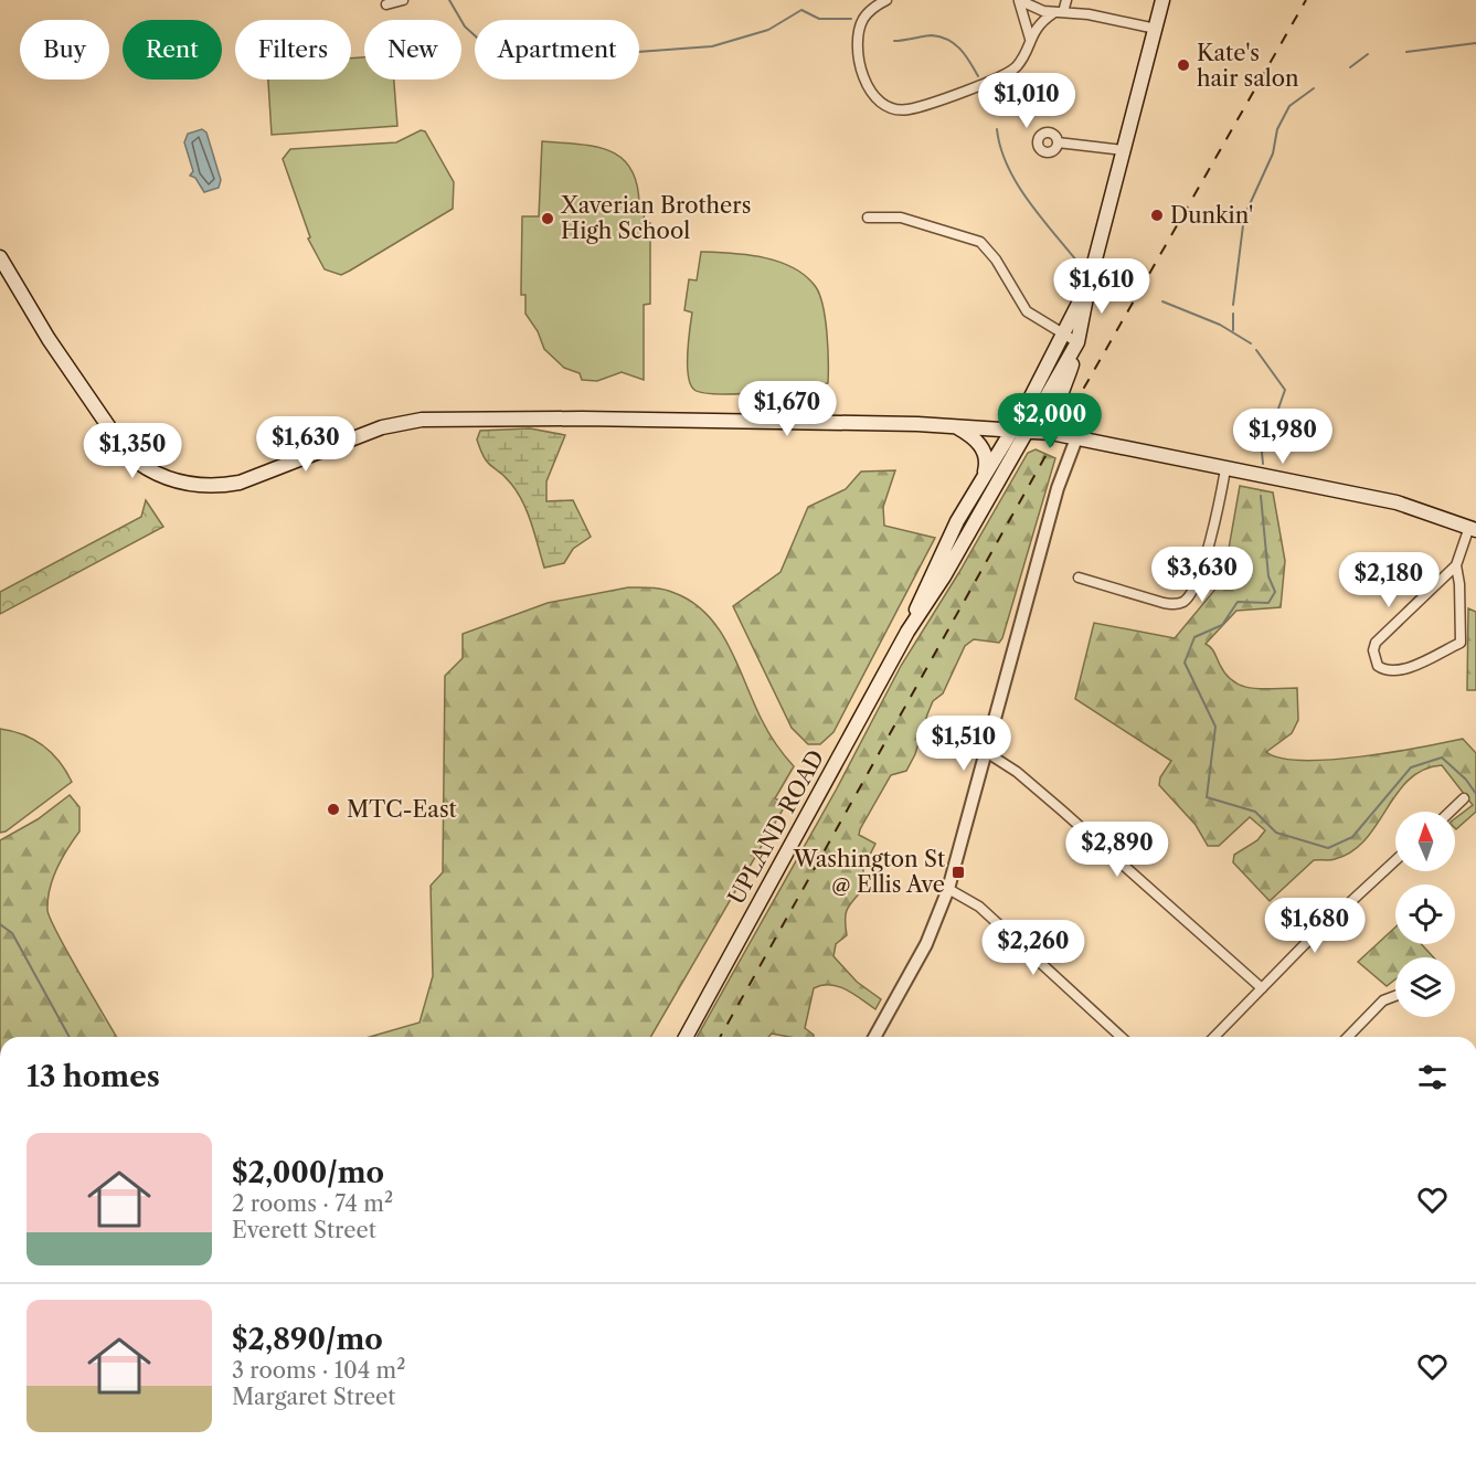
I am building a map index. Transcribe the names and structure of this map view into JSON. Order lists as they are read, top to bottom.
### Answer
{
  "streets": {
    "main road": ["UPLAND ROAD"]
  },
  "places": {
    "other": [
      "Kate's hair salon",
      "Dunkin'",
      "Xaverian Brothers High School",
      "MTC-East"
    ],
    "transit": ["Washington St @ Ellis Ave"]
  },
  "north": "top",
  "page": {
    "chip": [
      "Buy",
      "Rent",
      "Filters",
      "New",
      "Apartment"
    ],
    "price": [
      "$1,010",
      "$1,610",
      "$1,670",
      "$2,000",
      "$1,980",
      "$1,630",
      "$1,350",
      "$3,630",
      "$2,180",
      "$1,510",
      "$2,890",
      "$1,680",
      "$2,260"
    ],
    "heading": "13 homes",
    "list": [
      {
        "name": "$2,000/mo",
        "note": "2 rooms · 74 m² · Everett Street"
      },
      {
        "name": "$2,890/mo",
        "note": "3 rooms · 104 m² · Margaret Street"
      }
    ]
  }
}
